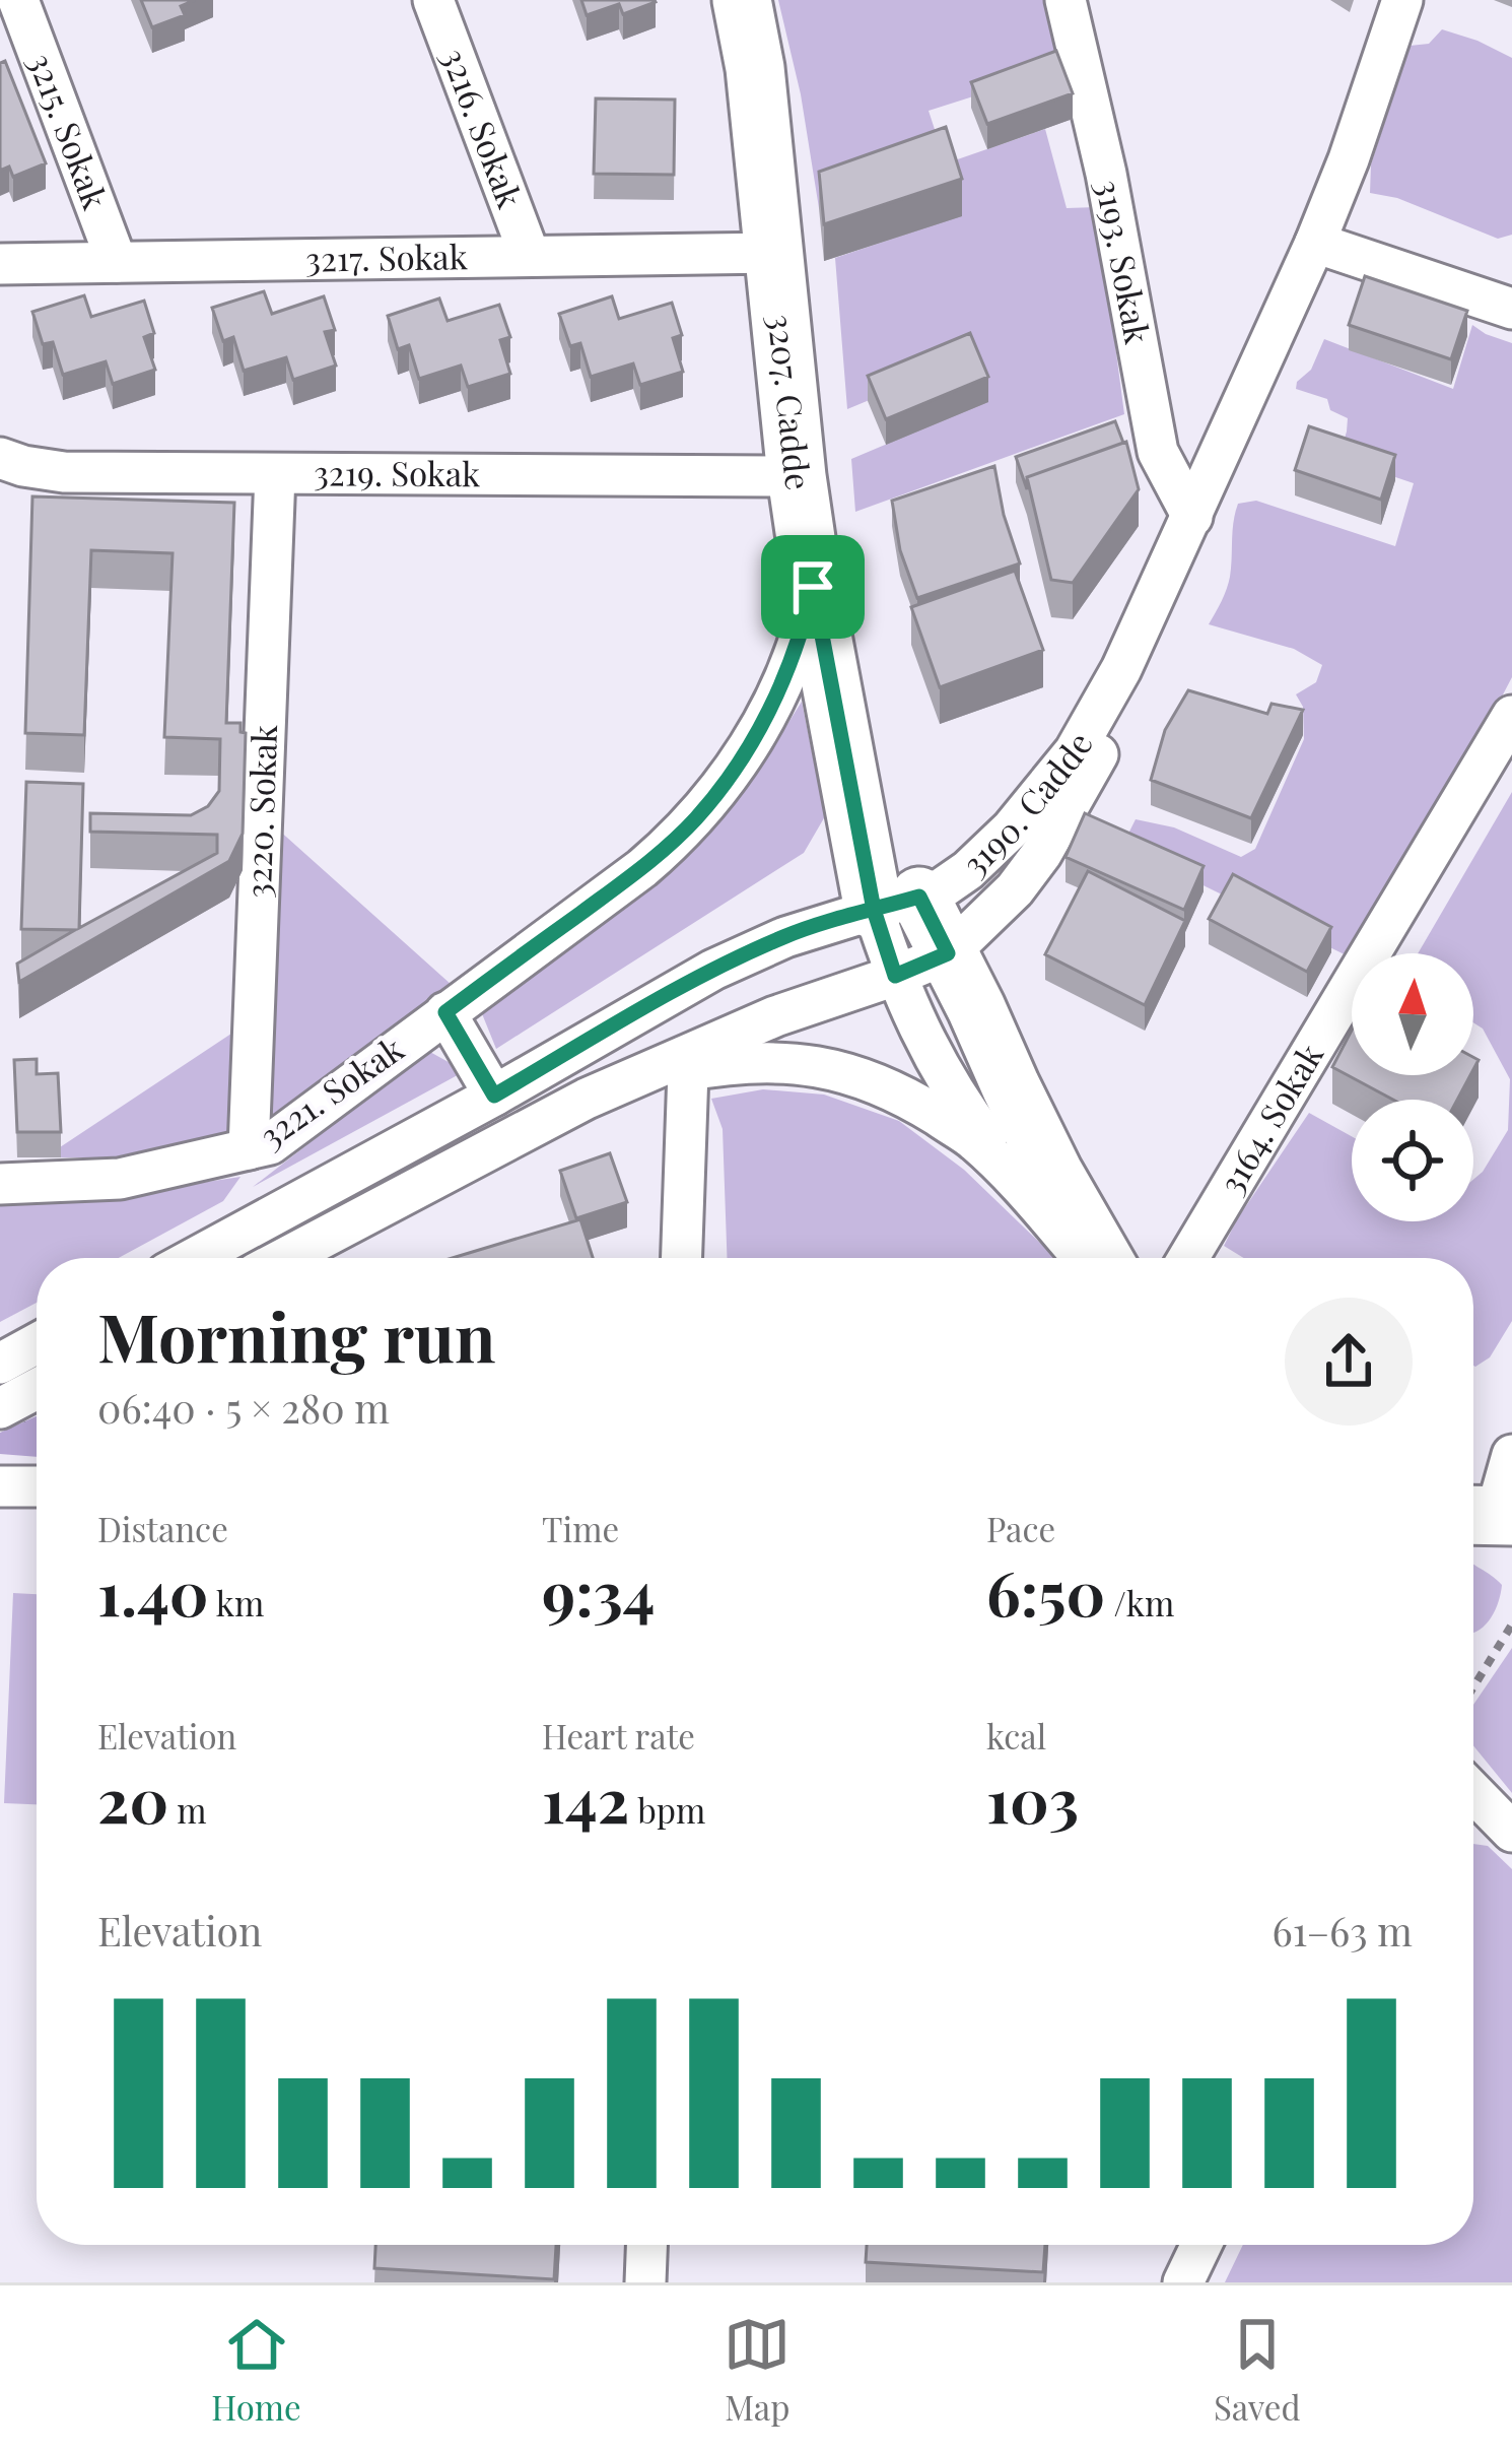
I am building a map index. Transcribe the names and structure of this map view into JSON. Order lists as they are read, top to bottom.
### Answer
{
  "streets": {
    "street": [
      "3216. Sokak",
      "3215. Sokak",
      "3217. Sokak",
      "3193. Sokak",
      "3207. Cadde",
      "3219. Sokak",
      "3190. Cadde",
      "3220. Sokak",
      "3221. Sokak",
      "3164. Sokak"
    ]
  },
  "crossings": [
    ["3216. Sokak", "3217. Sokak"],
    ["3215. Sokak", "3217. Sokak"],
    ["3217. Sokak", "3207. Cadde"],
    ["3193. Sokak", "3190. Cadde"],
    ["3207. Cadde", "3219. Sokak"],
    ["3207. Cadde", "3190. Cadde"],
    ["3207. Cadde", "3221. Sokak"],
    ["3219. Sokak", "3220. Sokak"],
    ["3220. Sokak", "3221. Sokak"]
  ],
  "north": "top",
  "page": {
    "heading": ["Morning run", "06:40 · 5 × 280 m"],
    "stats": [
      ["Distance", "1.40 km"],
      ["Time", "9:34"],
      ["Pace", "6:50 /km"],
      ["Elevation", "20 m"],
      ["Heart rate", "142 bpm"],
      ["kcal", "103"]
    ],
    "chart": ["Elevation", "61–63 m"],
    "tabs": ["Home", "Map", "Saved"]
  }
}
